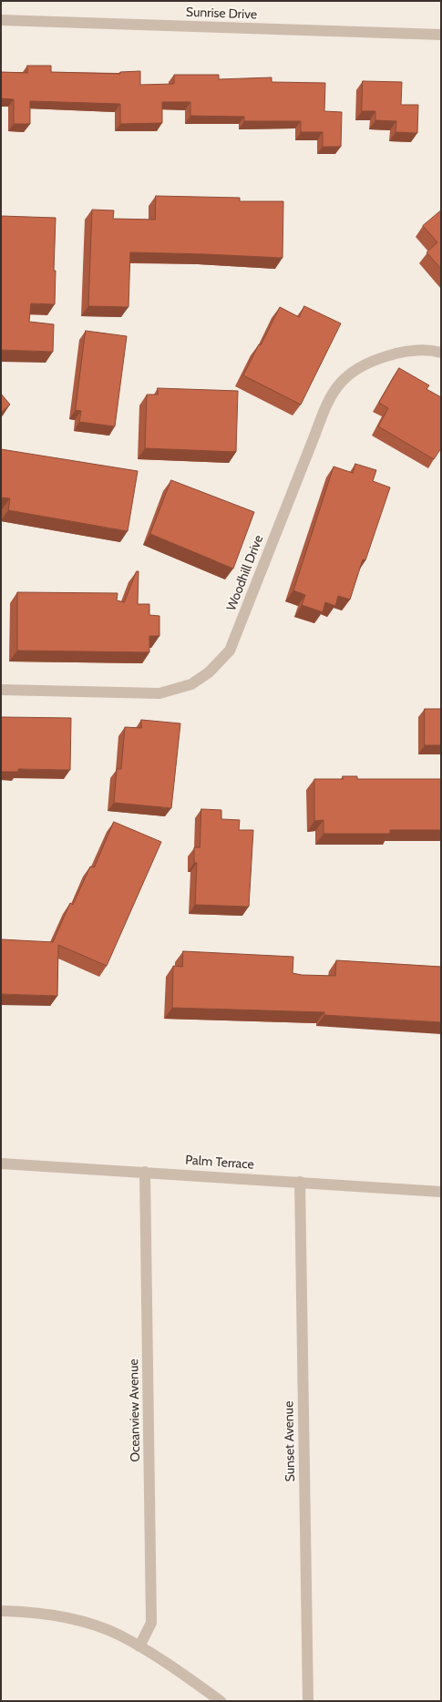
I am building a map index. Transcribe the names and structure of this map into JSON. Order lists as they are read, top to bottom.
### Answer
{
  "streets": {
    "street": [
      "Sunrise Drive",
      "Woodhill Drive",
      "Palm Terrace",
      "Oceanview Avenue",
      "Sunset Avenue"
    ]
  },
  "crossings": [
    ["Palm Terrace", "Oceanview Avenue"],
    ["Palm Terrace", "Sunset Avenue"]
  ]
}
